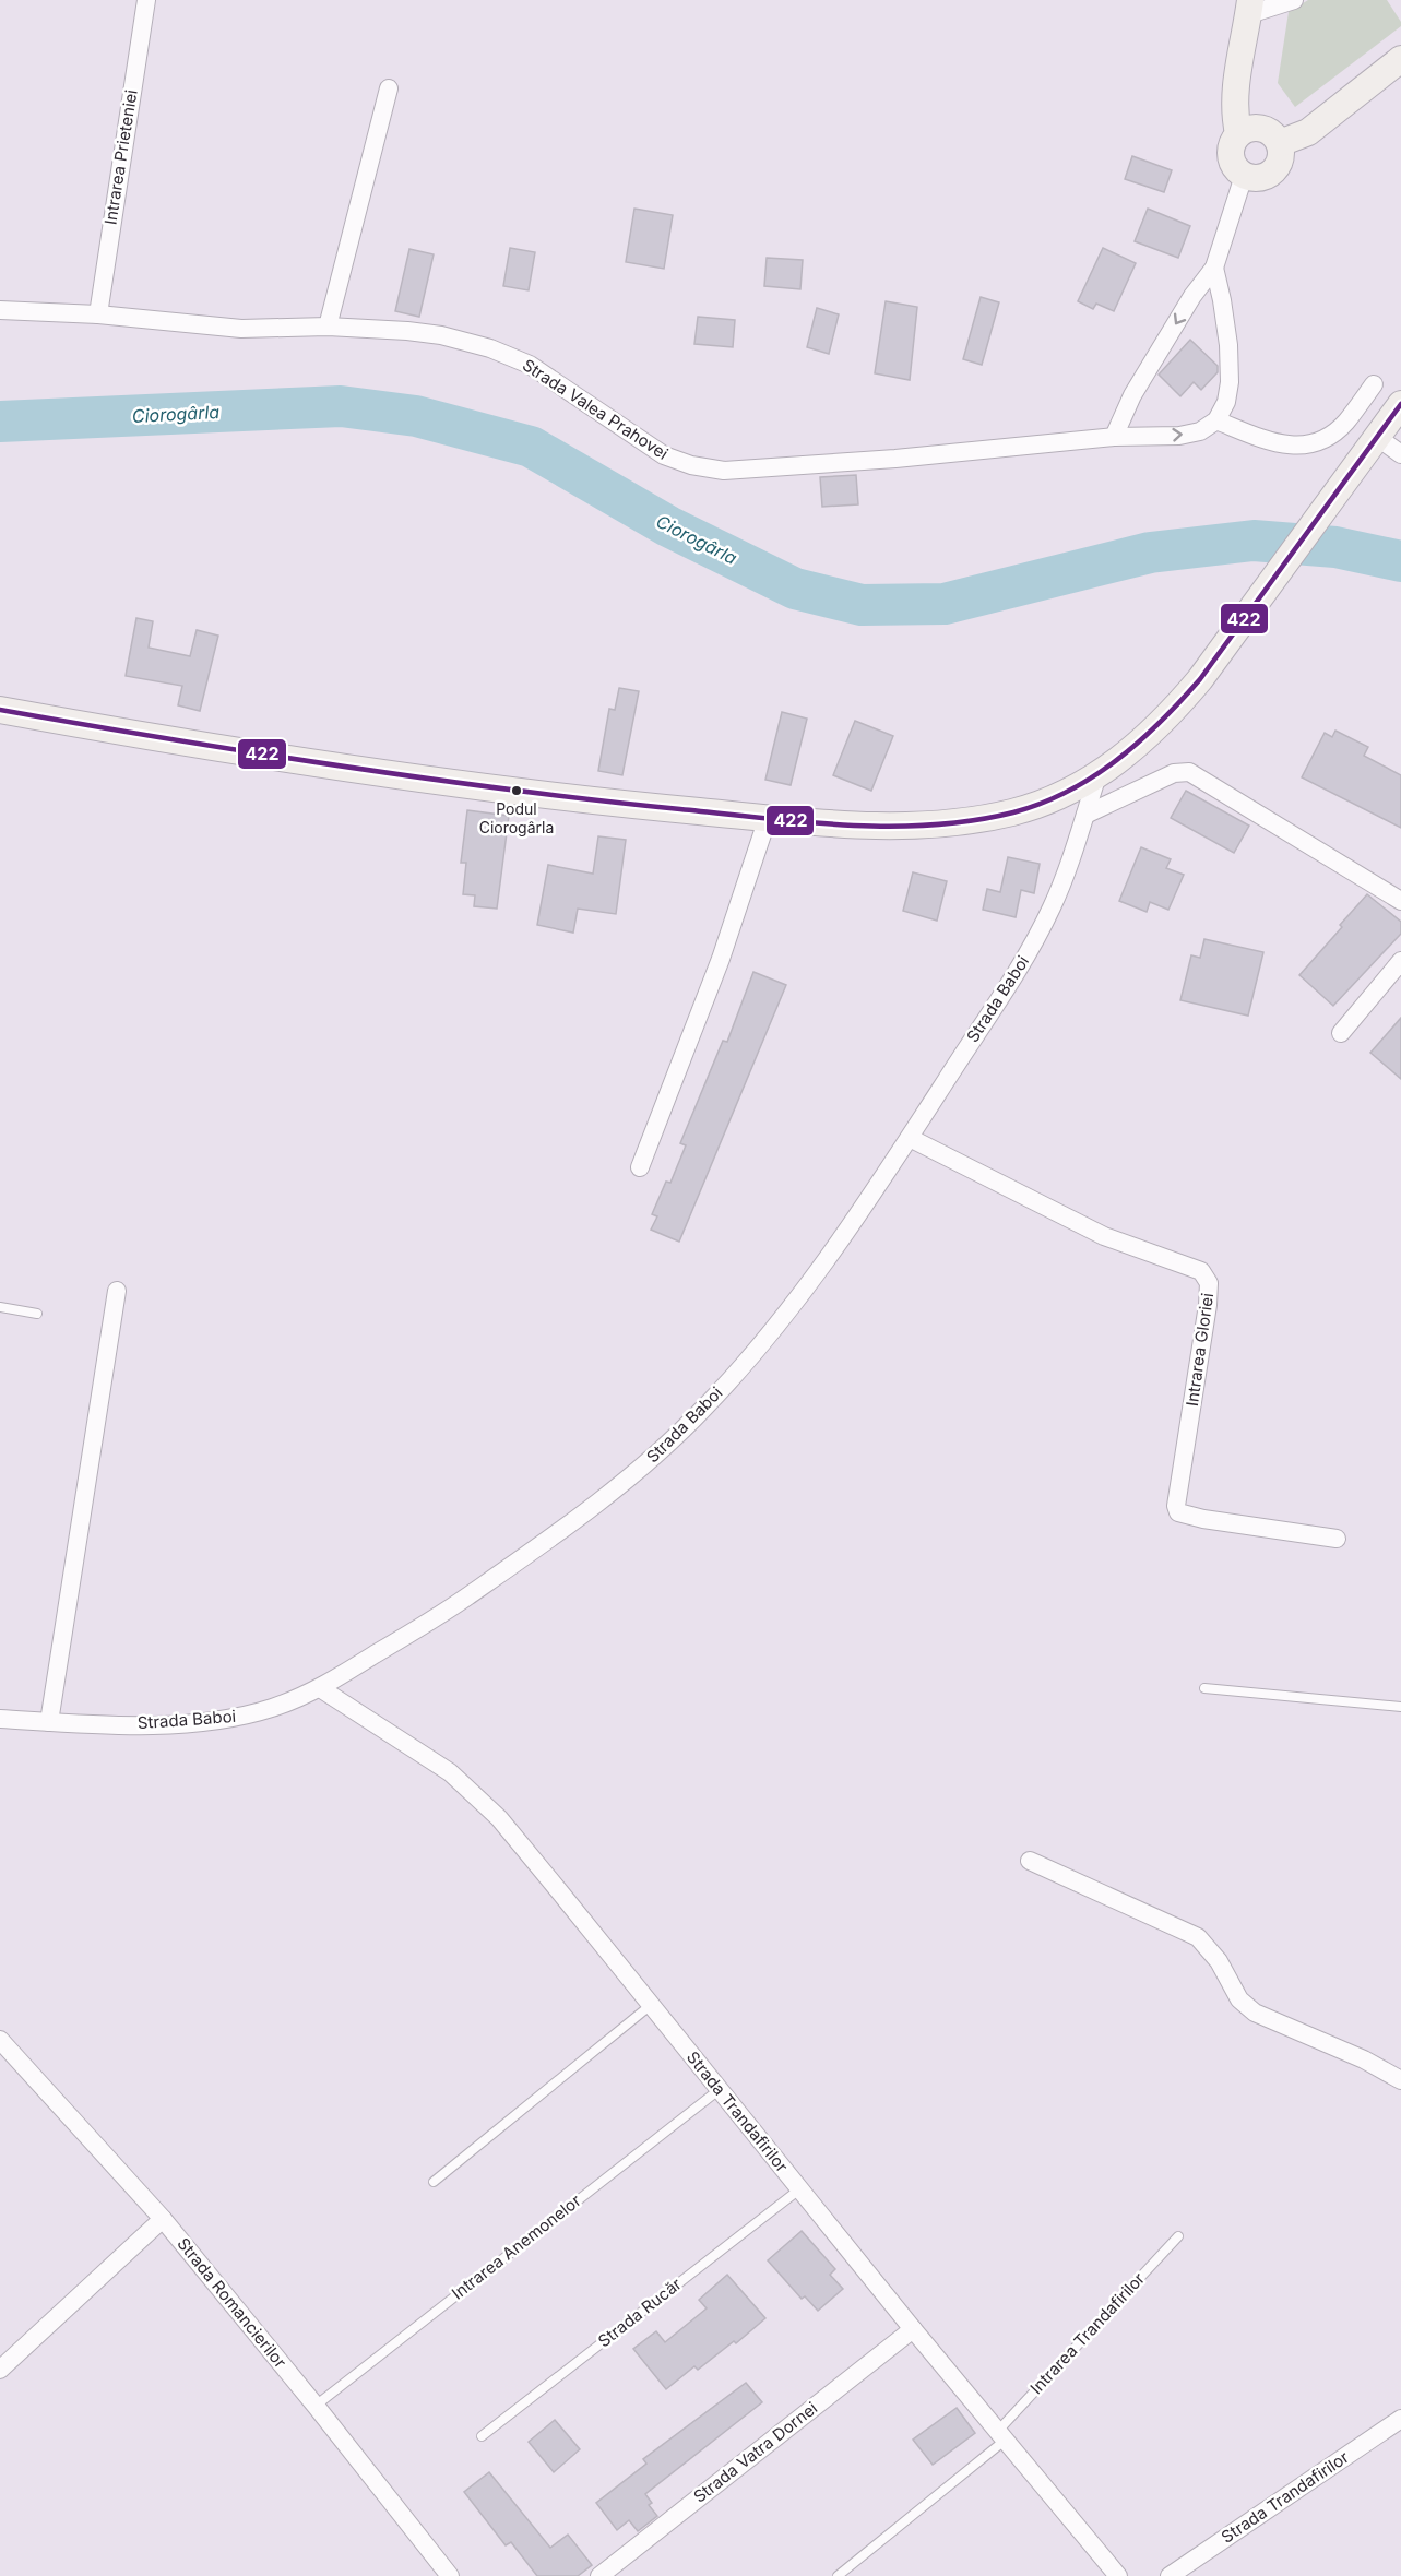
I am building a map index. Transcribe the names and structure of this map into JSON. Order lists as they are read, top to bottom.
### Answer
{
  "streets": {
    "street": [
      "Intrarea Prieteniei",
      "Strada Valea Prahovei",
      "Strada Baboi",
      "Intrarea Gloriei",
      "Strada Trandafirilor",
      "Strada Romancierilor",
      "Strada Vatra Dornei"
    ],
    "lane": ["Intrarea Anemonelor", "Strada Rucăr", "Intrarea Trandafirilor"]
  },
  "crossings": [
    ["Intrarea Prieteniei", "Strada Valea Prahovei"],
    ["Strada Baboi", "Intrarea Gloriei"],
    ["Strada Baboi", "Strada Trandafirilor"],
    ["Strada Trandafirilor", "Intrarea Anemonelor"],
    ["Strada Trandafirilor", "Strada Rucăr"],
    ["Strada Trandafirilor", "Intrarea Trandafirilor"],
    ["Strada Trandafirilor", "Strada Vatra Dornei"],
    ["Intrarea Anemonelor", "Strada Romancierilor"]
  ],
  "water": ["Ciorogârla"],
  "places": ["Podul Ciorogârla"],
  "lines": ["transit line 422"]
}
